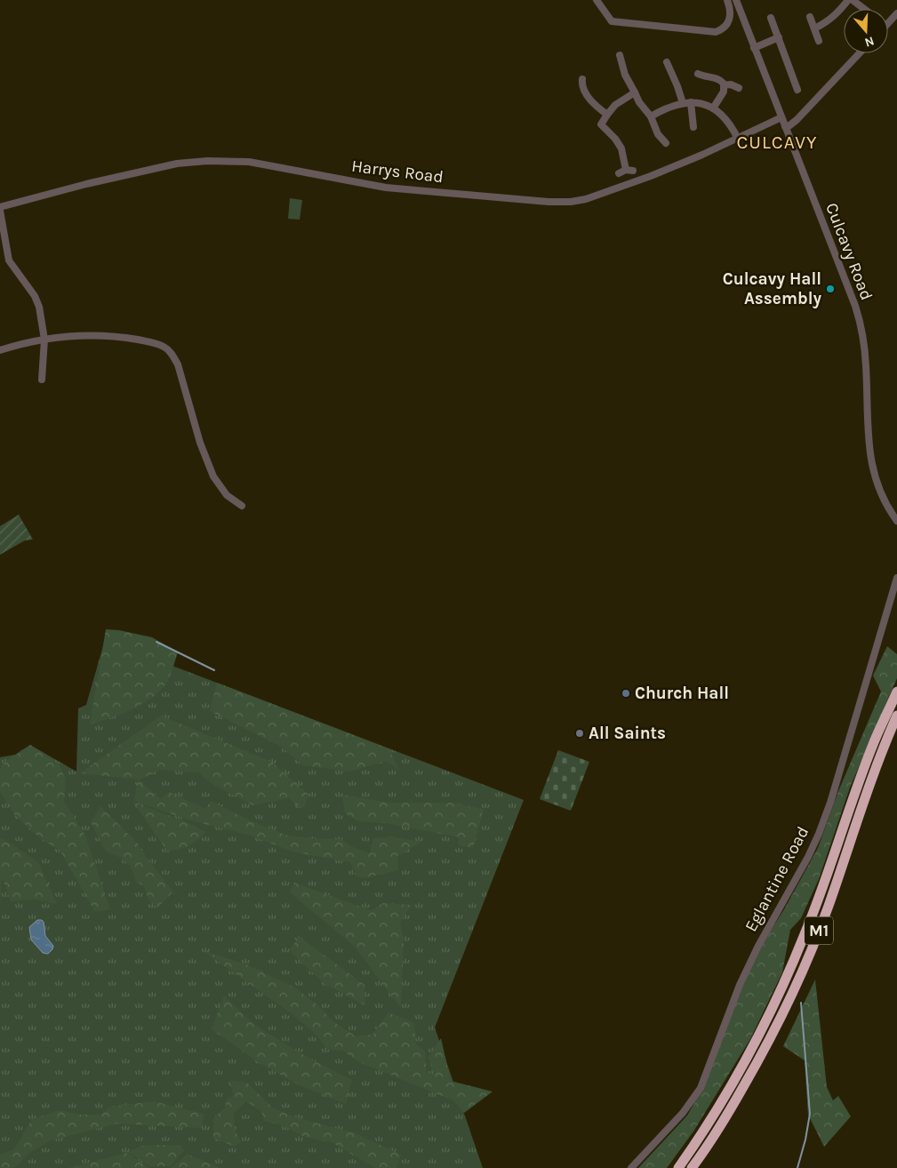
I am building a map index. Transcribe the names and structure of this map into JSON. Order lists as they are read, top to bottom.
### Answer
{
  "streets": {
    "highway": ["M1"],
    "street": ["Harrys Road", "Culcavy Road", "Eglantine Road"]
  },
  "crossings": [
    ["Harrys Road", "Culcavy Road"]
  ],
  "districts": ["CULCAVY"],
  "places": ["Culcavy Hall Assembly", "Church Hall", "All Saints"],
  "north": "bottom"
}
